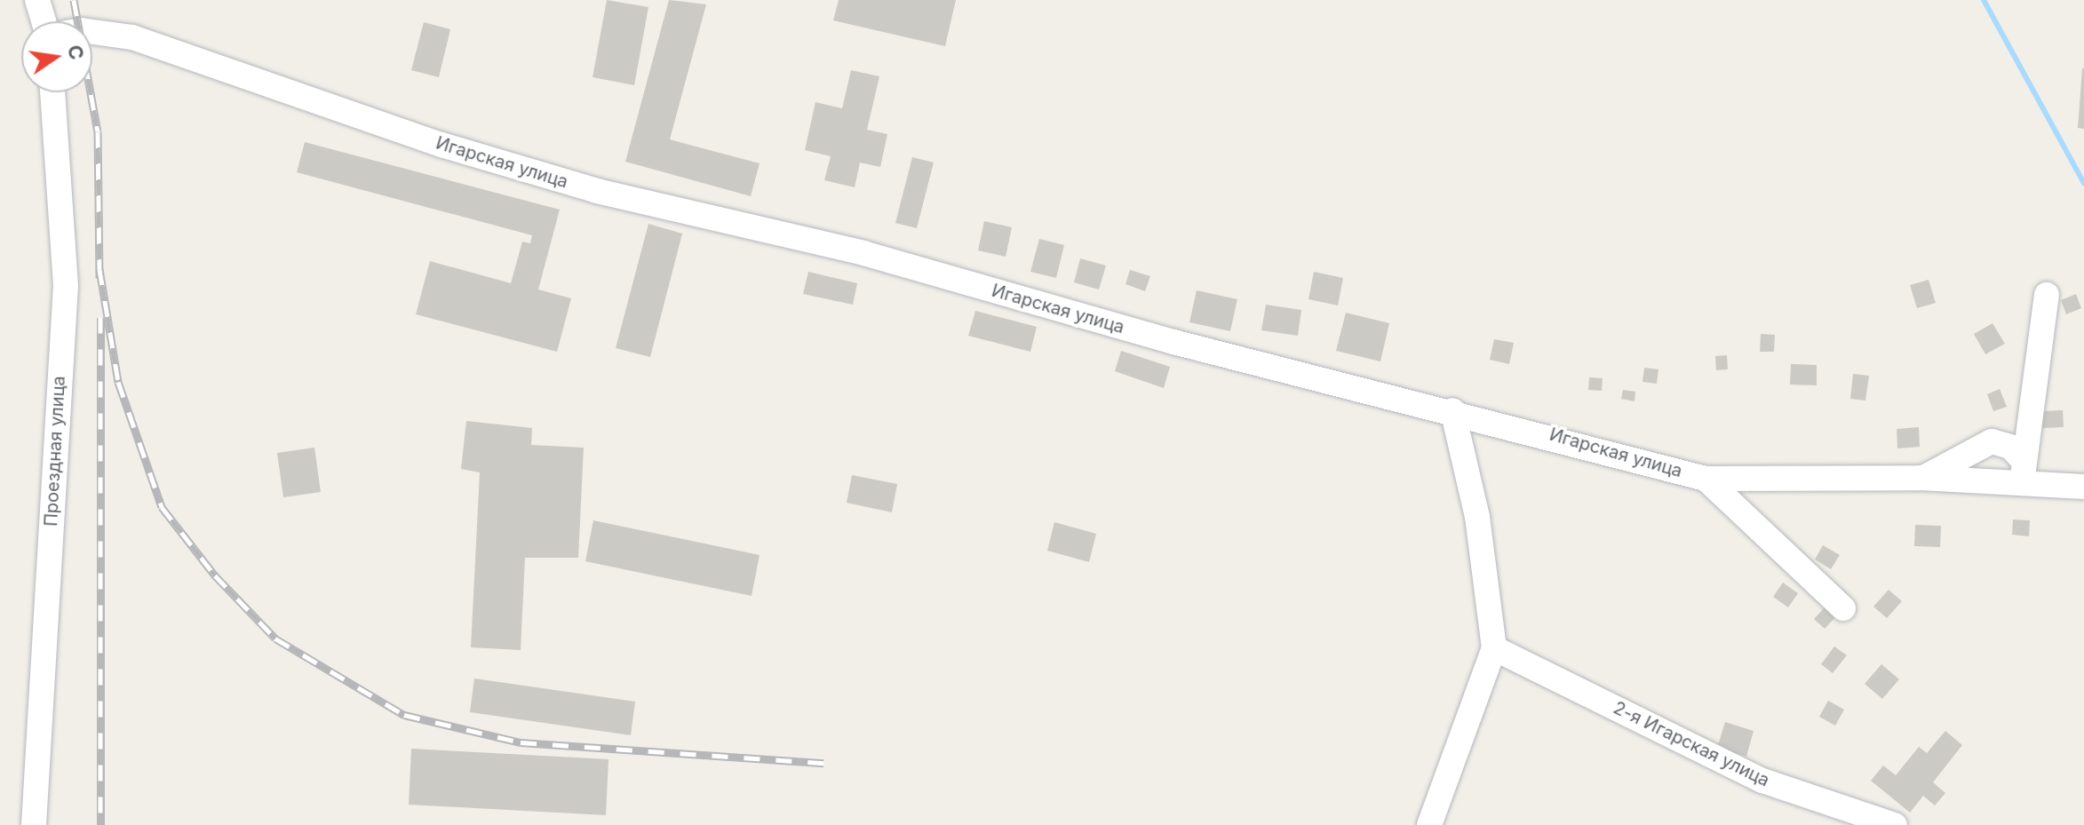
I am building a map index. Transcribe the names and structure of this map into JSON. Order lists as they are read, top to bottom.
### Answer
{
  "streets": {
    "street": ["Игарская улица", "Проездная улица", "2-я Игарская улица"]
  },
  "north": "right"
}
